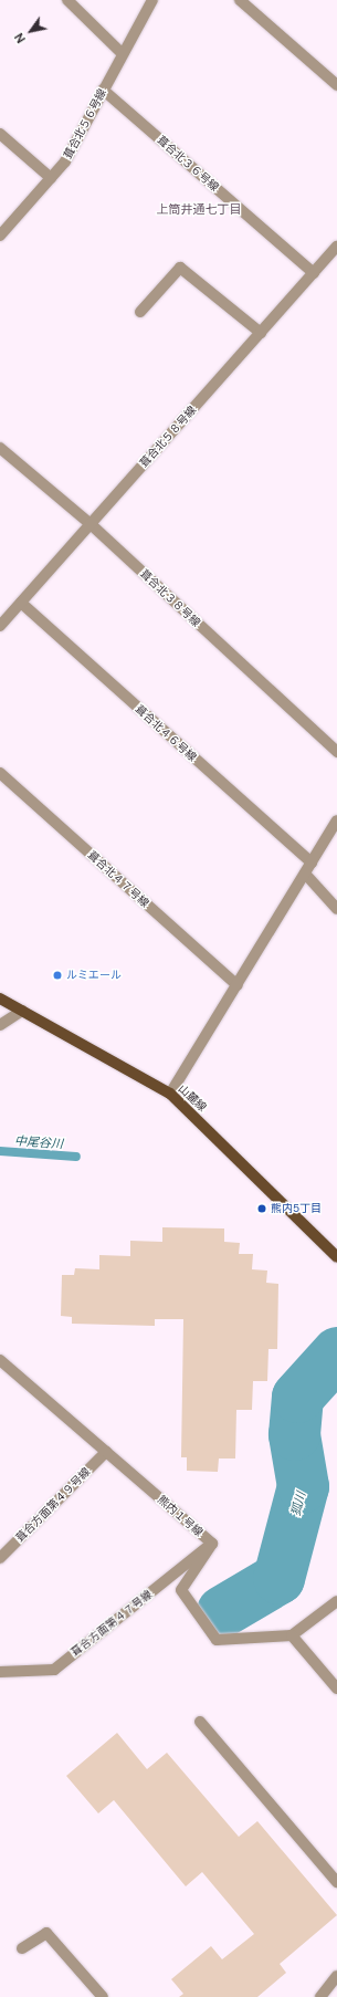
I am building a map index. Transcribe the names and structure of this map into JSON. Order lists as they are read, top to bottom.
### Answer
{
  "streets": {
    "main road": ["山麓線"],
    "street": [
      "葺合北５６号線",
      "葺合北３６号線",
      "葺合北５８号線",
      "葺合北３８号線",
      "葺合北４６号線",
      "葺合北４７号線",
      "葺合方面第４９号線",
      "熊内１号線",
      "葺合方面第４７号線"
    ]
  },
  "crossings": [
    ["葺合北５６号線", "葺合北３６号線"],
    ["葺合北３６号線", "葺合北５８号線"],
    ["葺合北５８号線", "葺合北３８号線"],
    ["葺合北５８号線", "葺合北４６号線"],
    ["葺合方面第４９号線", "熊内１号線"],
    ["熊内１号線", "葺合方面第４７号線"]
  ],
  "districts": ["上筒井通七丁目"],
  "water": ["中尾谷川", "狐川"],
  "places": ["ルミエール", "熊内5丁目"],
  "north": "bottom left"
}
